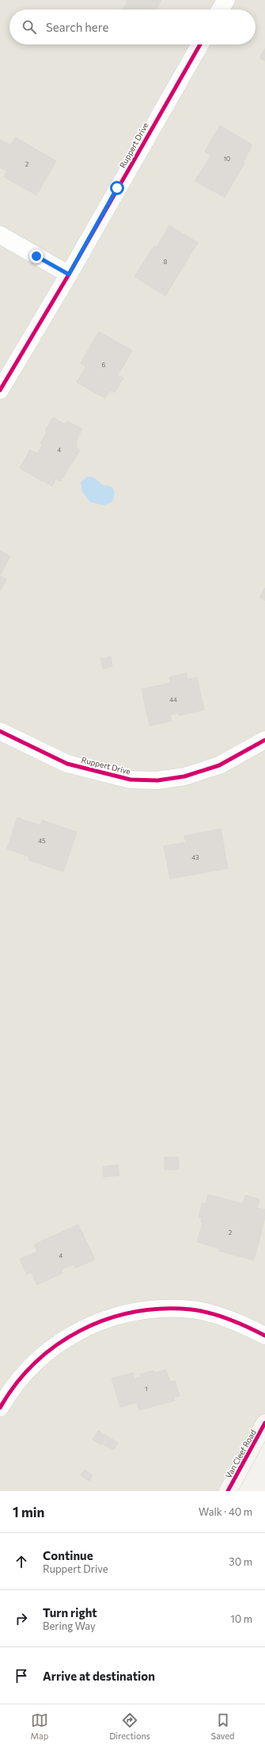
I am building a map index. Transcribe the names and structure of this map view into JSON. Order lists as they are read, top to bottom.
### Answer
{
  "streets": {
    "street": ["Ruppert Drive", "Van Cleef Road"]
  },
  "house_numbers": [
    "10",
    "2",
    "8",
    "6",
    "4",
    "44",
    "45",
    "43",
    "2",
    "4",
    "1"
  ],
  "page": {
    "search": "Search here",
    "heading": ["1 min", "Walk · 40 m"],
    "list": [
      ["Continue", "Ruppert Drive", "30 m"],
      ["Turn right", "Bering Way", "10 m"],
      "Arrive at destination"
    ],
    "nav": ["Map", "Directions", "Saved"]
  }
}
